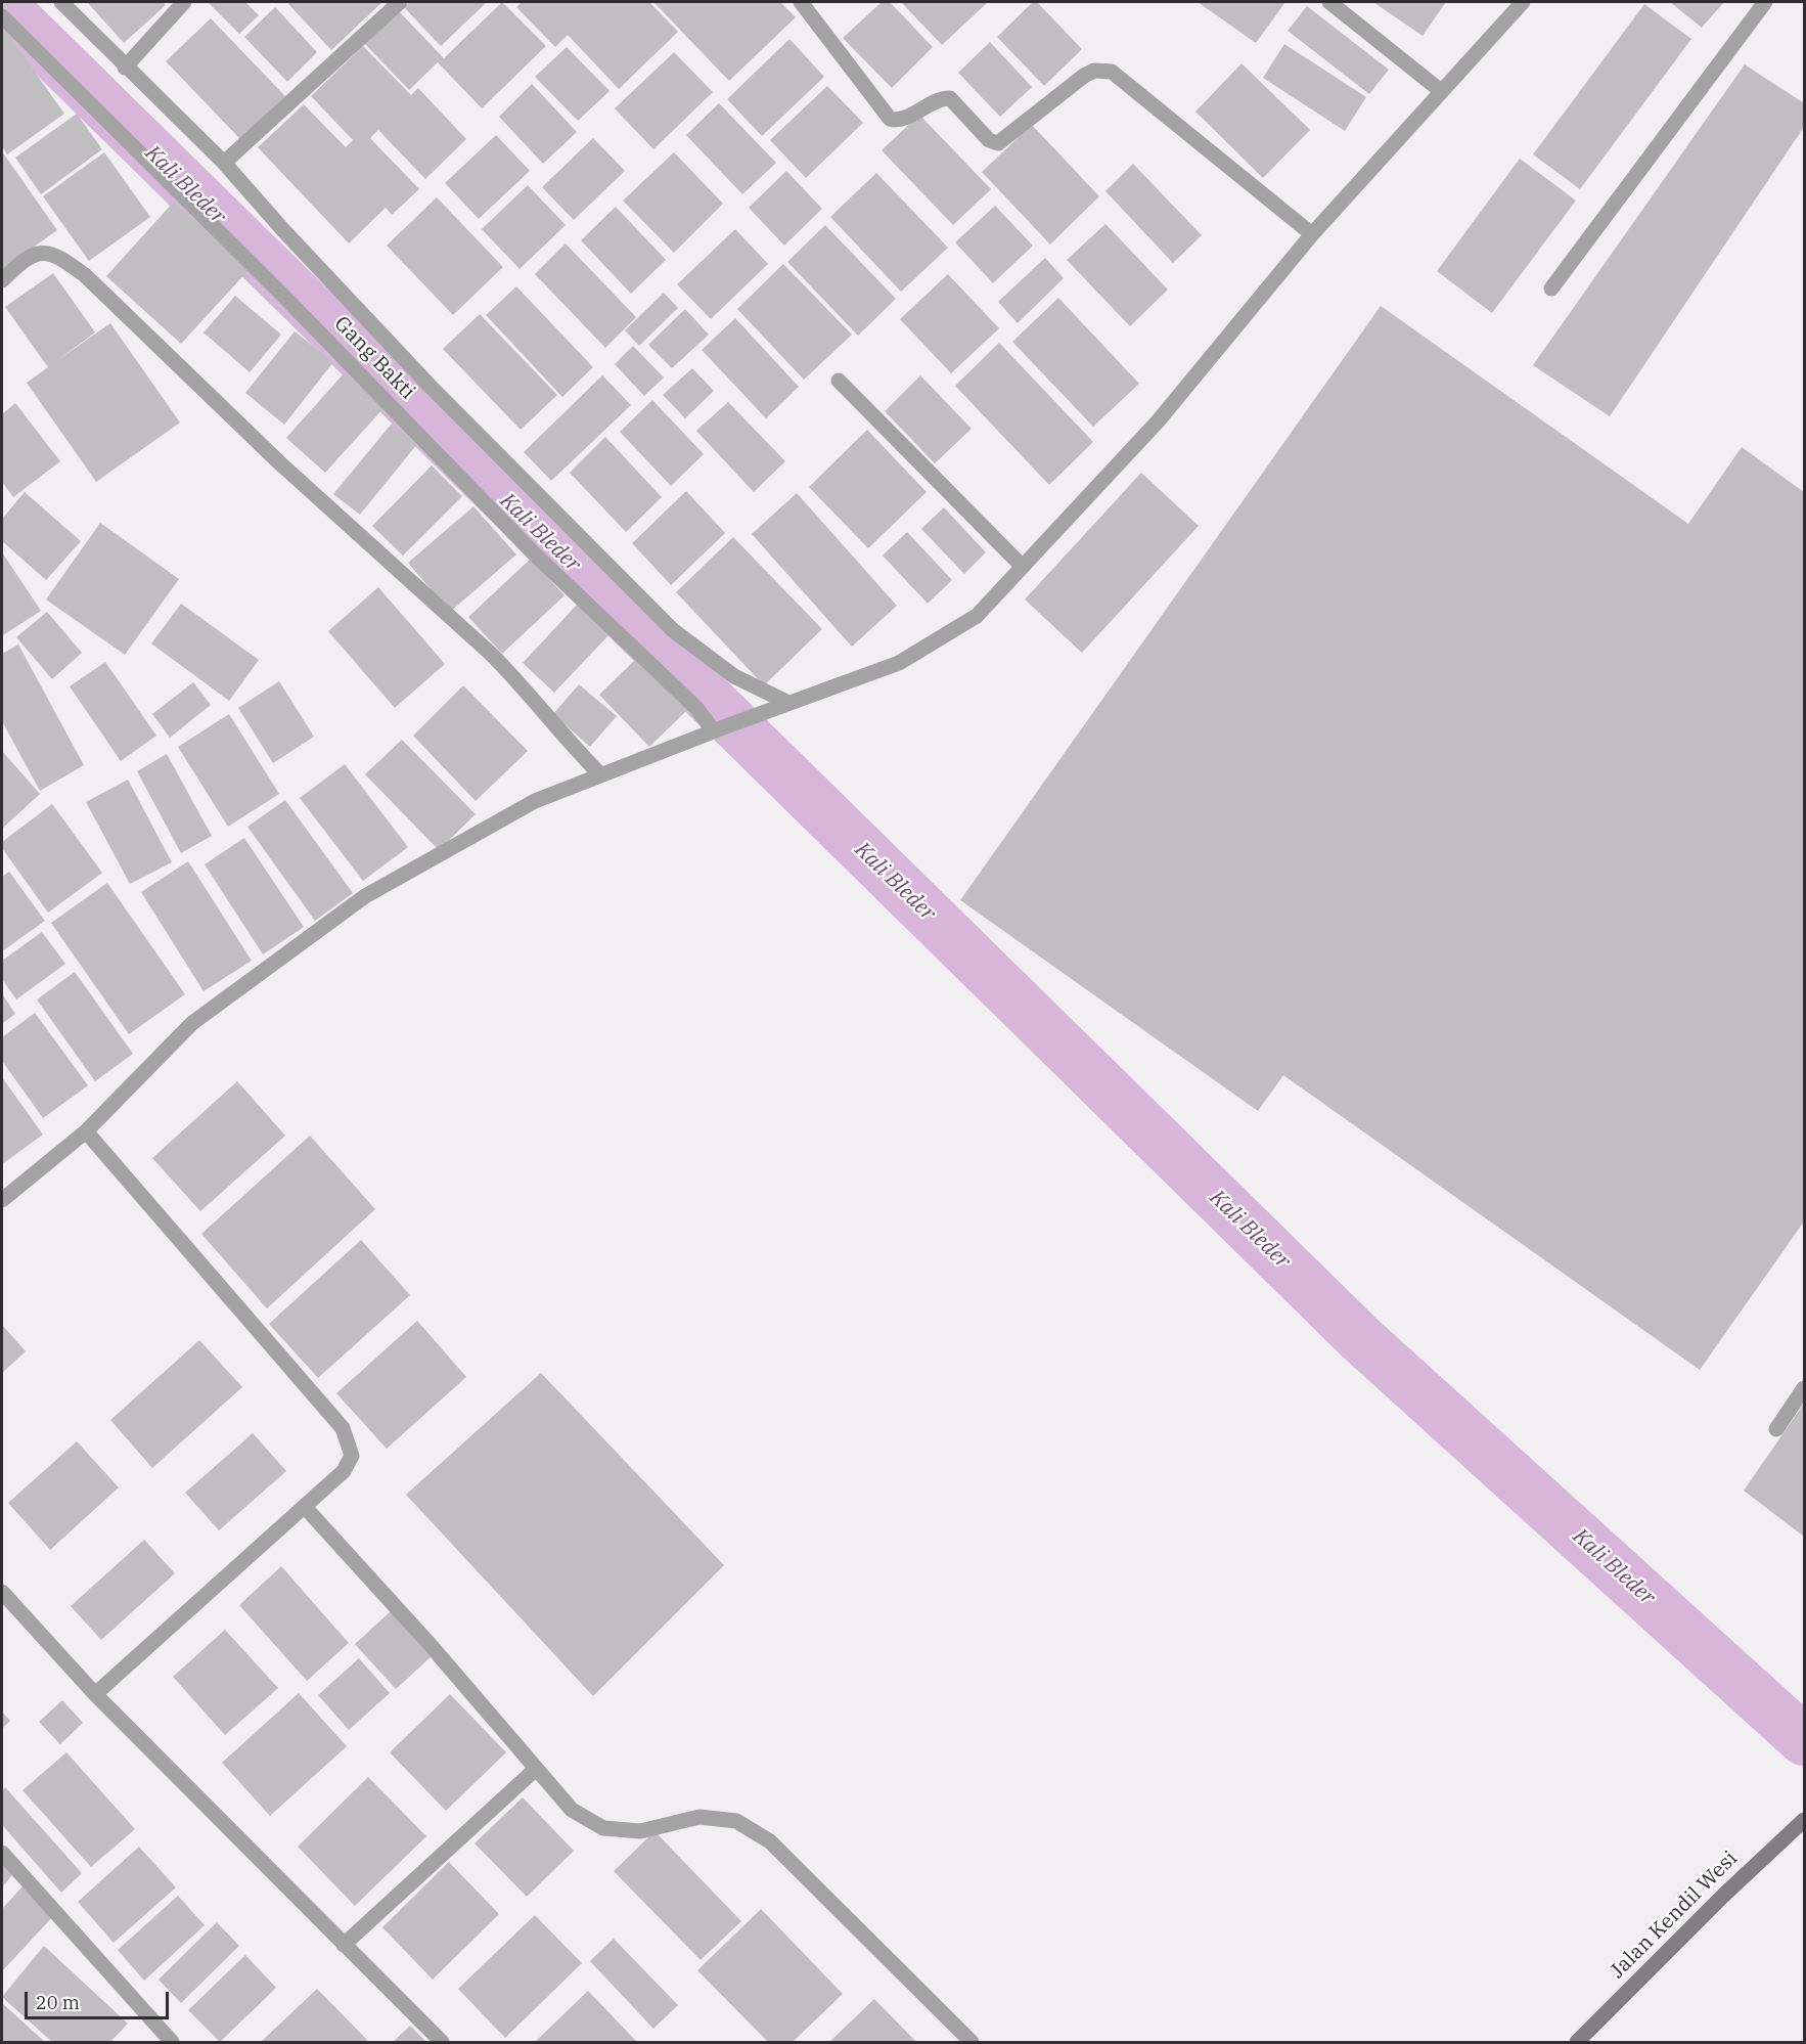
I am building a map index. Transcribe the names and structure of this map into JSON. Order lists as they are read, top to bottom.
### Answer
{
  "streets": {
    "main road": ["Jalan Kendil Wesi"],
    "street": ["Gang Bakti"]
  },
  "water": ["Kali Bleder"],
  "scale_bar": "20 m"
}
